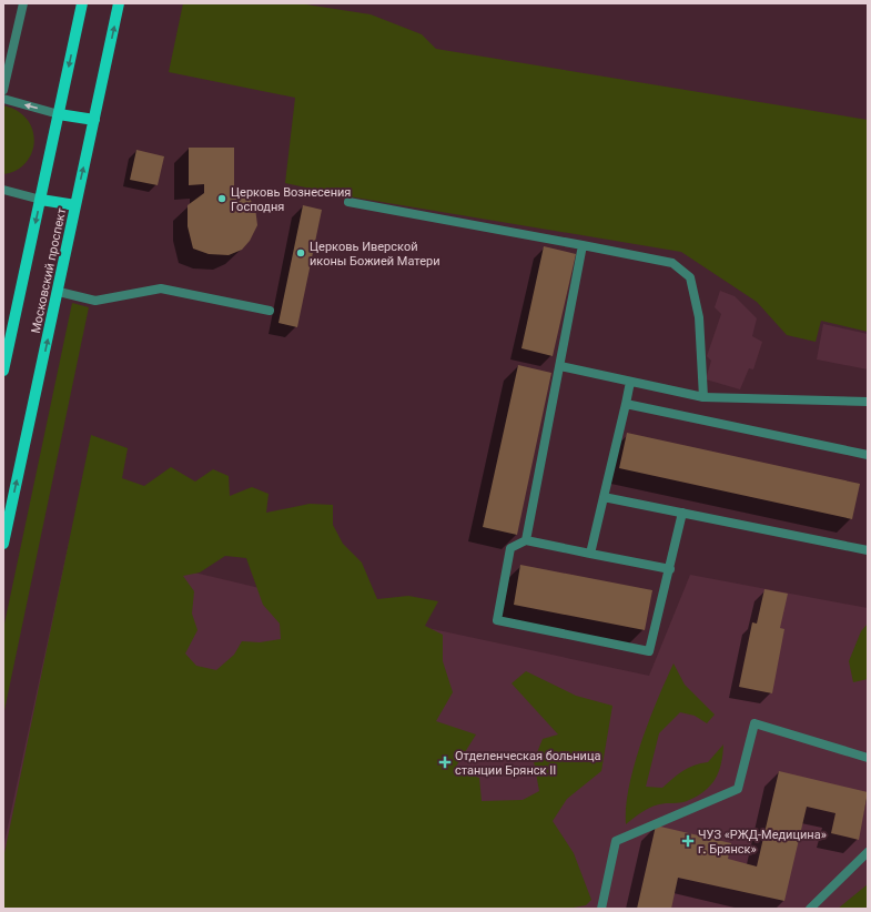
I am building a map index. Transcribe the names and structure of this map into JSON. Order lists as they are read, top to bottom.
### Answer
{
  "streets": {
    "main road": ["Московский проспект"]
  },
  "places": {
    "other": ["Церковь Вознесения Господня", "Церковь Иверской иконы Божией Матери"],
    "health": ["Отделенческая больница станции Брянск II", "ЧУЗ «РЖД-Медицина» г. Брянск»"]
  }
}
